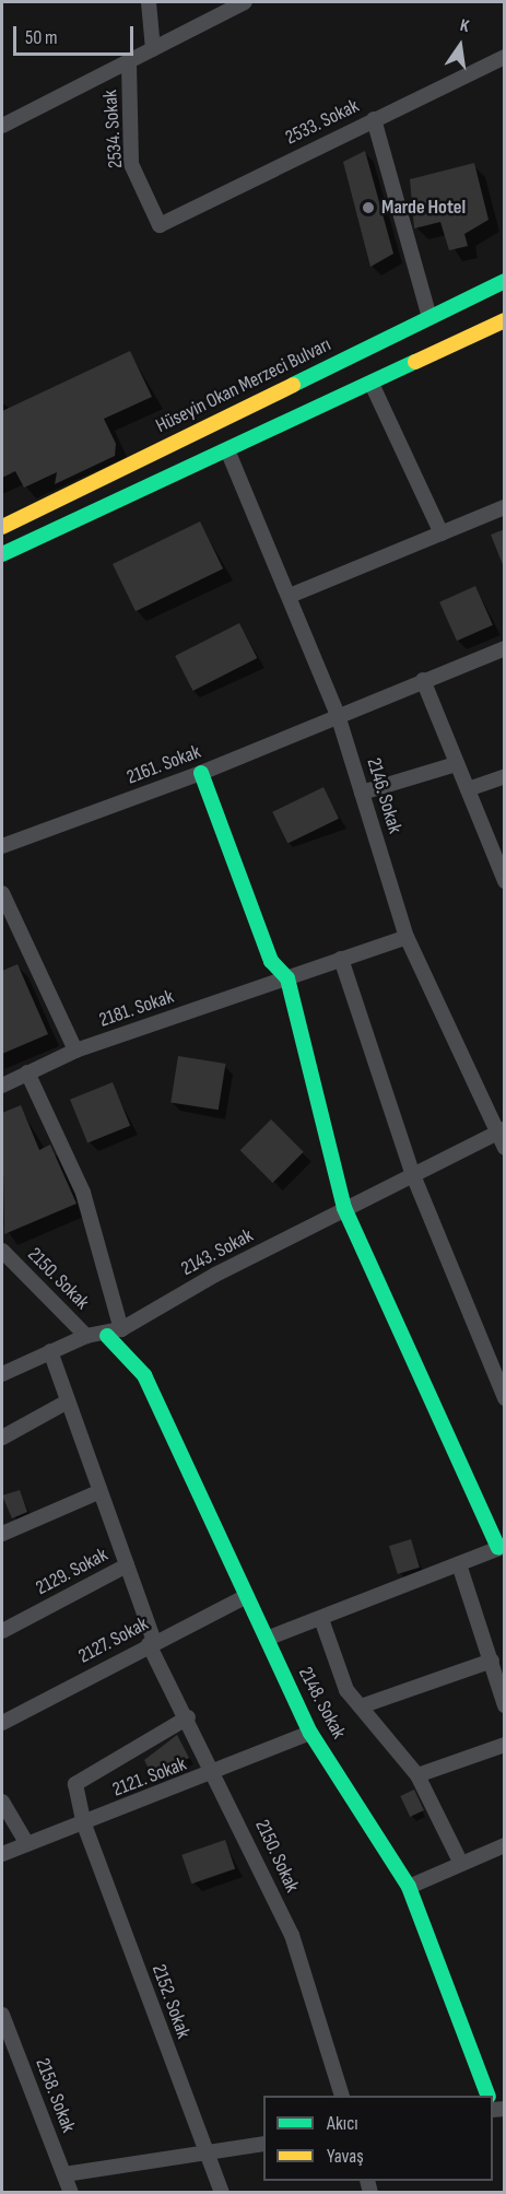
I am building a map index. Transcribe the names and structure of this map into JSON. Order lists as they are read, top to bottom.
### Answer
{
  "streets": {
    "street": [
      "2533. Sokak",
      "2534. Sokak",
      "Hüseyin Okan Merzeci Bulvarı",
      "2161. Sokak",
      "2146. Sokak",
      "2181. Sokak",
      "2143. Sokak",
      "2150. Sokak",
      "2129. Sokak",
      "2127. Sokak",
      "2148. Sokak",
      "2121. Sokak",
      "2152. Sokak",
      "2158. Sokak"
    ]
  },
  "crossings": [
    ["2533. Sokak", "2534. Sokak"],
    ["2161. Sokak", "2146. Sokak"],
    ["2146. Sokak", "2181. Sokak"],
    ["2146. Sokak", "2143. Sokak"],
    ["2143. Sokak", "2150. Sokak"],
    ["2143. Sokak", "2148. Sokak"],
    ["2150. Sokak", "2129. Sokak"],
    ["2150. Sokak", "2127. Sokak"],
    ["2150. Sokak", "2121. Sokak"],
    ["2150. Sokak", "2152. Sokak"],
    ["2127. Sokak", "2148. Sokak"],
    ["2148. Sokak", "2121. Sokak"],
    ["2121. Sokak", "2152. Sokak"]
  ],
  "places": ["Marde Hotel"],
  "legend": ["Akıcı", "Yavaş"],
  "scale_bar": "50 m",
  "north": "top"
}
